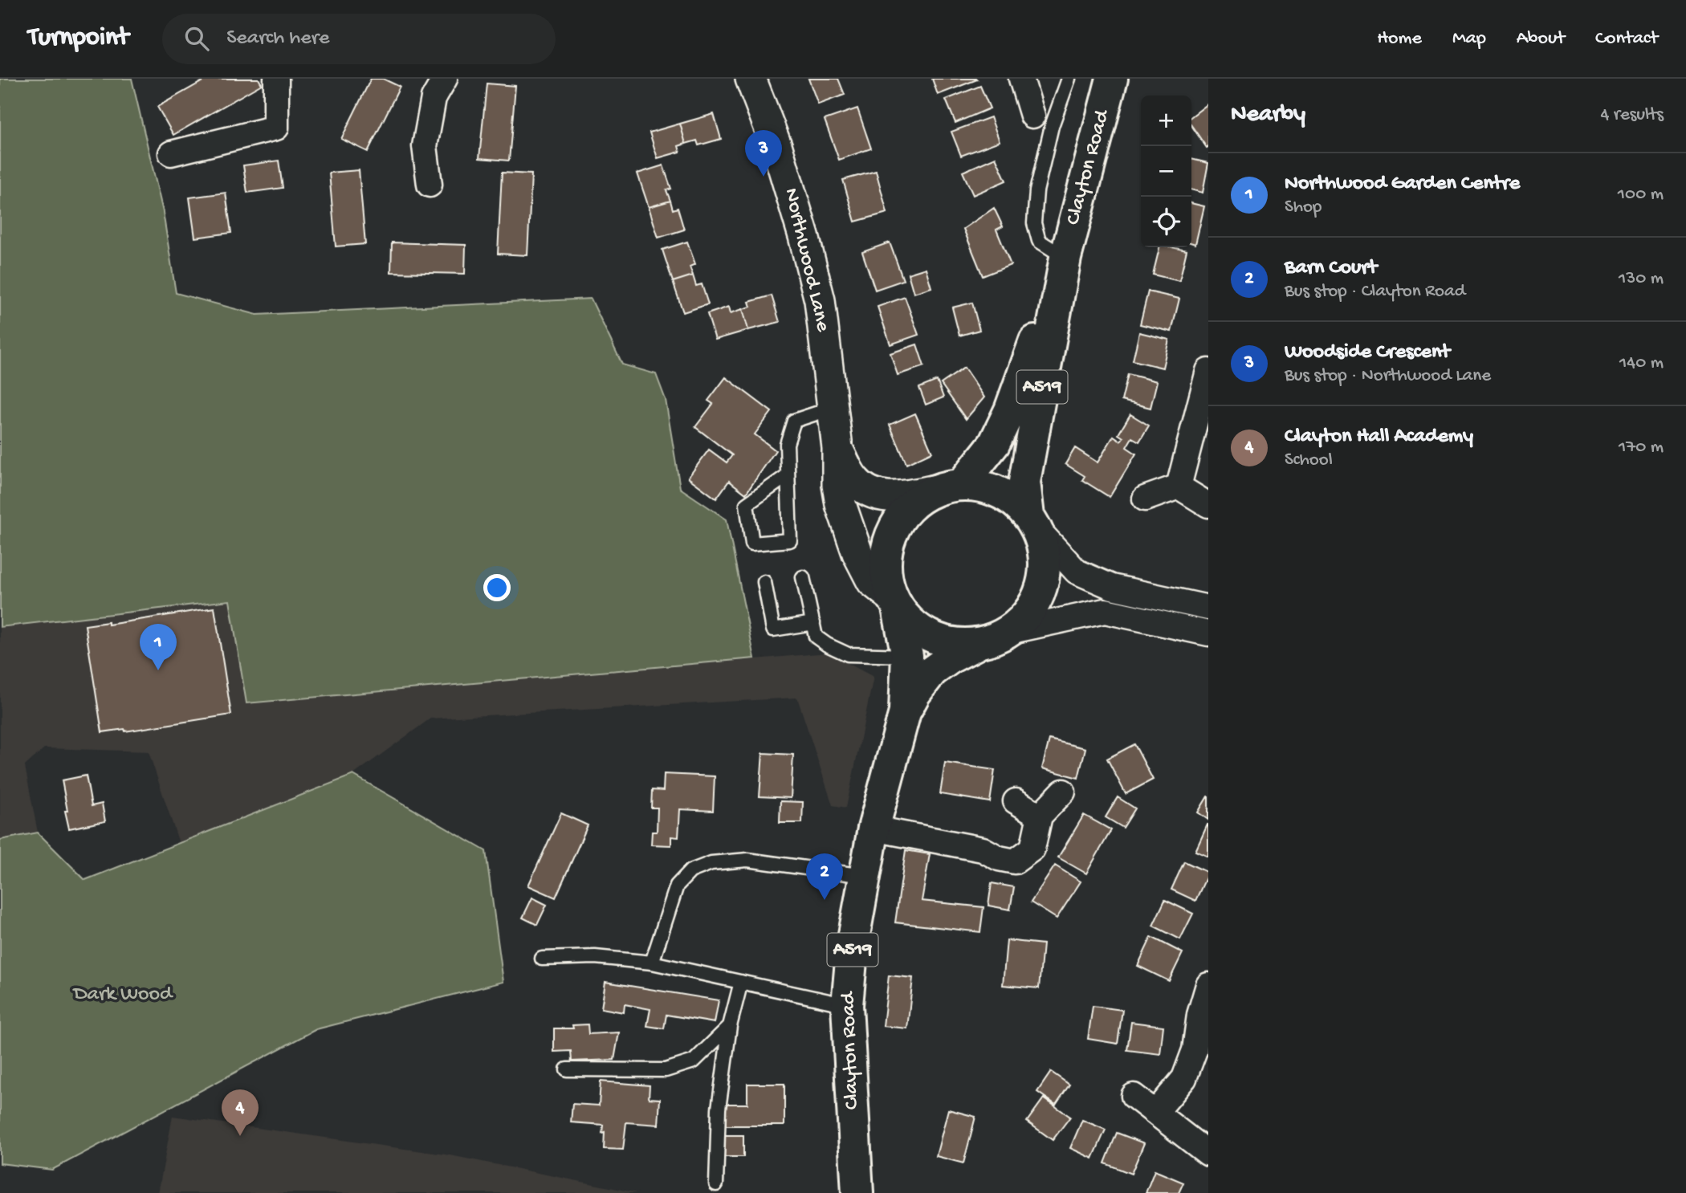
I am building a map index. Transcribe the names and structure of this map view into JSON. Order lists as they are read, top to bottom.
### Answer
{
  "streets": {
    "main road": ["Clayton Road", "A519"],
    "street": ["Northwood Lane"]
  },
  "crossings": [
    ["Clayton Road", "Northwood Lane"]
  ],
  "parks": ["Dark Wood"],
  "page": {
    "header": "Turnpoint",
    "search": "Search here",
    "nav": [
      "Home",
      "Map",
      "About",
      "Contact"
    ],
    "heading": ["Nearby", "4 results"],
    "map_buttons": ["+", "−"],
    "pins": [
      "3",
      "1",
      "2",
      "4"
    ],
    "list": [
      {
        "mark": "1",
        "name": "Northwood Garden Centre",
        "note": "Shop",
        "value": "100 m"
      },
      {
        "mark": "2",
        "name": "Barn Court",
        "note": "Bus stop · Clayton Road",
        "value": "130 m"
      },
      {
        "mark": "3",
        "name": "Woodside Crescent",
        "note": "Bus stop · Northwood Lane",
        "value": "140 m"
      },
      {
        "mark": "4",
        "name": "Clayton Hall Academy",
        "note": "School",
        "value": "170 m"
      }
    ]
  }
}
